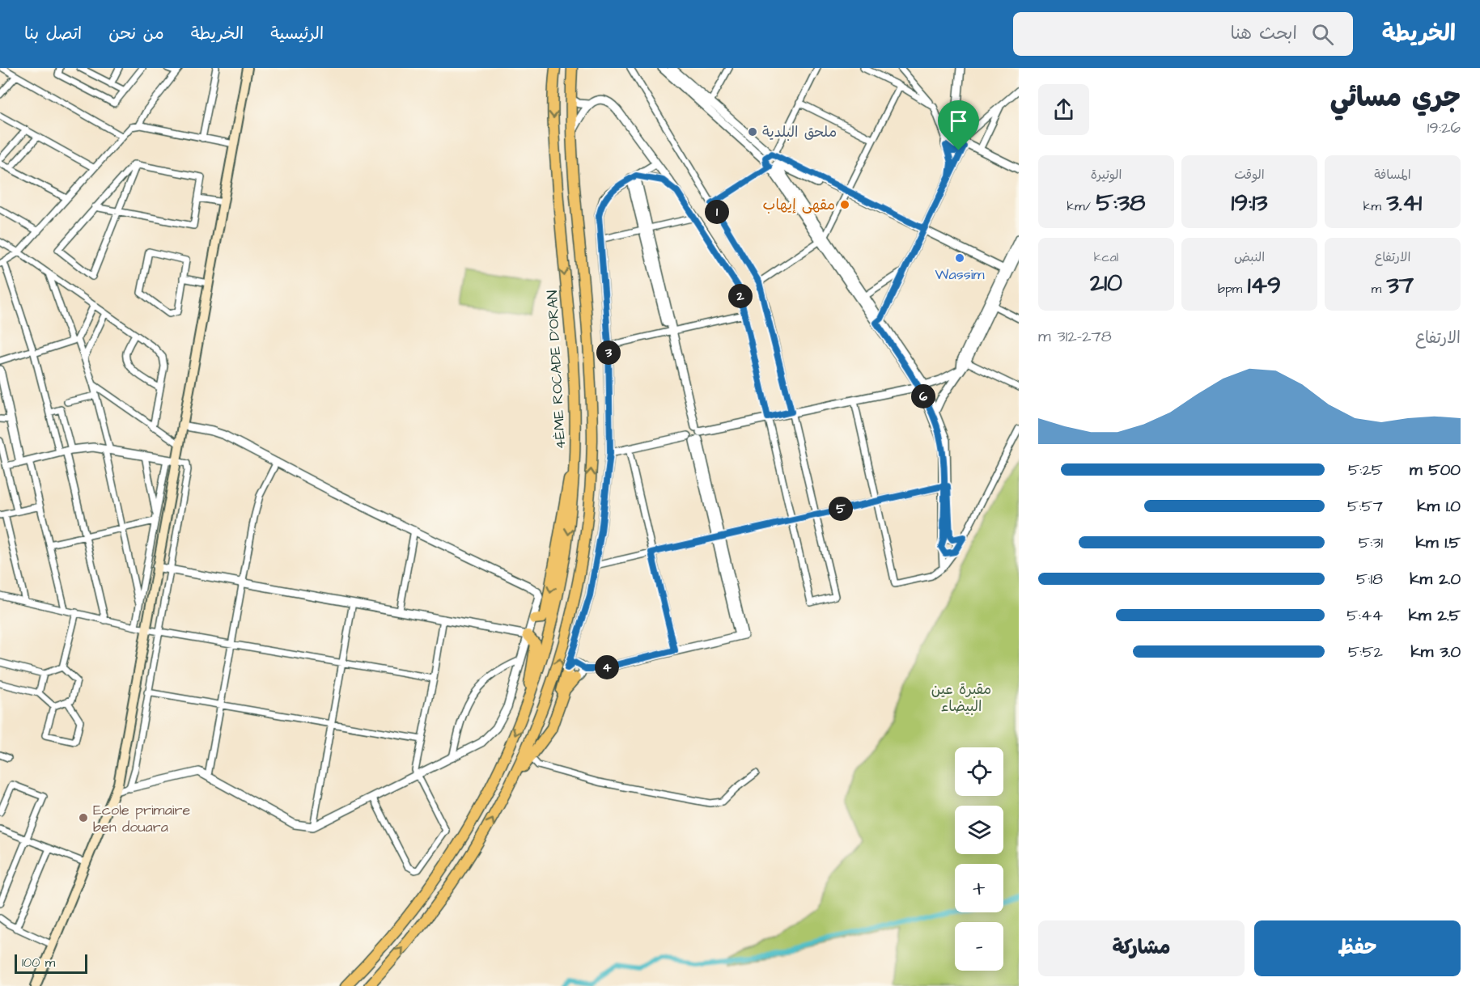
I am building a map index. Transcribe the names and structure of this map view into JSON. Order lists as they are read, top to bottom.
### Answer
{
  "streets": {
    "highway": ["4ÈME ROCADE D'ORAN"]
  },
  "parks": ["مقبرة عين البيضاء"],
  "places": [
    "ملحق البلدية",
    "مقهى إيهاب",
    "Wassim",
    "Ecole primaire ben douara"
  ],
  "scale_bar": "100 m",
  "page": {
    "header": "الخريطة",
    "search": "ابحث هنا",
    "nav": [
      "الرئيسية",
      "الخريطة",
      "من نحن",
      "اتصل بنا"
    ],
    "heading": ["جري مسائي", "19:26"],
    "stats": [
      ["المسافة", "3.41 km"],
      ["الوقت", "19:13"],
      ["الوتيرة", "5:38 /km"],
      ["الارتفاع", "37 m"],
      ["النبض", "149 bpm"],
      ["kcal", "210"]
    ],
    "pins": [
      "1",
      "2",
      "3",
      "6",
      "5",
      "4"
    ],
    "chart": ["الارتفاع", "278–312 m"],
    "list": [
      {
        "name": "500 m",
        "note": "5:25"
      },
      {
        "name": "1.0 km",
        "note": "5:57"
      },
      {
        "name": "1.5 km",
        "note": "5:31"
      },
      {
        "name": "2.0 km",
        "note": "5:18"
      },
      {
        "name": "2.5 km",
        "note": "5:44"
      },
      {
        "name": "3.0 km",
        "note": "5:52"
      }
    ],
    "map_buttons": ["+", "−"],
    "buttons": ["حفظ", "مشاركة"],
    "scale": "100 m"
  }
}
